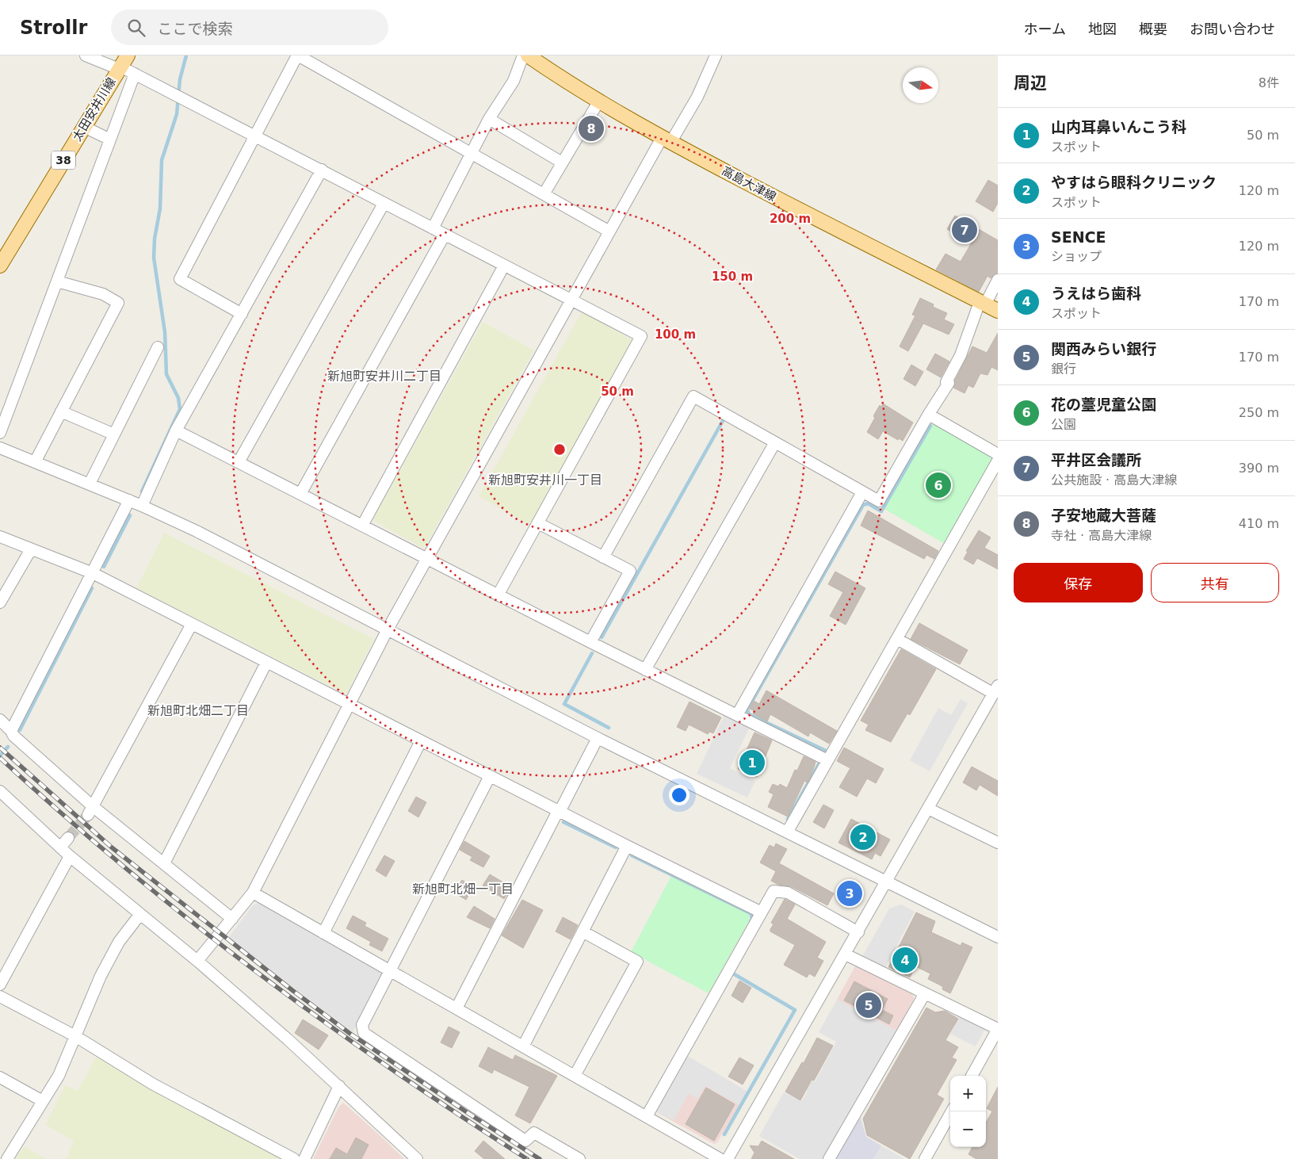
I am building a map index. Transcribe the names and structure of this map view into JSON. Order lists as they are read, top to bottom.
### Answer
{
  "streets": {
    "main road": ["太田安井川線", "38", "高島大津線"]
  },
  "districts": [
    "新旭町安井川二丁目",
    "新旭町安井川一丁目",
    "新旭町北畑二丁目",
    "新旭町北畑一丁目"
  ],
  "north": "right",
  "page": {
    "header": "Strollr",
    "search": "ここで検索",
    "nav": [
      "ホーム",
      "地図",
      "概要",
      "お問い合わせ"
    ],
    "heading": ["周辺", "8件"],
    "list": [
      {
        "mark": "1",
        "name": "山内耳鼻いんこう科",
        "note": "スポット",
        "value": "50 m"
      },
      {
        "mark": "2",
        "name": "やすはら眼科クリニック",
        "note": "スポット",
        "value": "120 m"
      },
      {
        "mark": "3",
        "name": "SENCE",
        "note": "ショップ",
        "value": "120 m"
      },
      {
        "mark": "4",
        "name": "うえはら歯科",
        "note": "スポット",
        "value": "170 m"
      },
      {
        "mark": "5",
        "name": "関西みらい銀行",
        "note": "銀行",
        "value": "170 m"
      },
      {
        "mark": "6",
        "name": "花の薹児童公園",
        "note": "公園",
        "value": "250 m"
      },
      {
        "mark": "7",
        "name": "平井区会議所",
        "note": "公共施設 · 高島大津線",
        "value": "390 m"
      },
      {
        "mark": "8",
        "name": "子安地蔵大菩薩",
        "note": "寺社 · 高島大津線",
        "value": "410 m"
      }
    ],
    "pins": [
      "8",
      "7",
      "6",
      "1",
      "2",
      "3",
      "4",
      "5"
    ],
    "buttons": ["保存", "共有"],
    "map_buttons": ["+", "−"]
  },
  "rings": [
    "200 m",
    "150 m",
    "100 m",
    "50 m"
  ]
}
